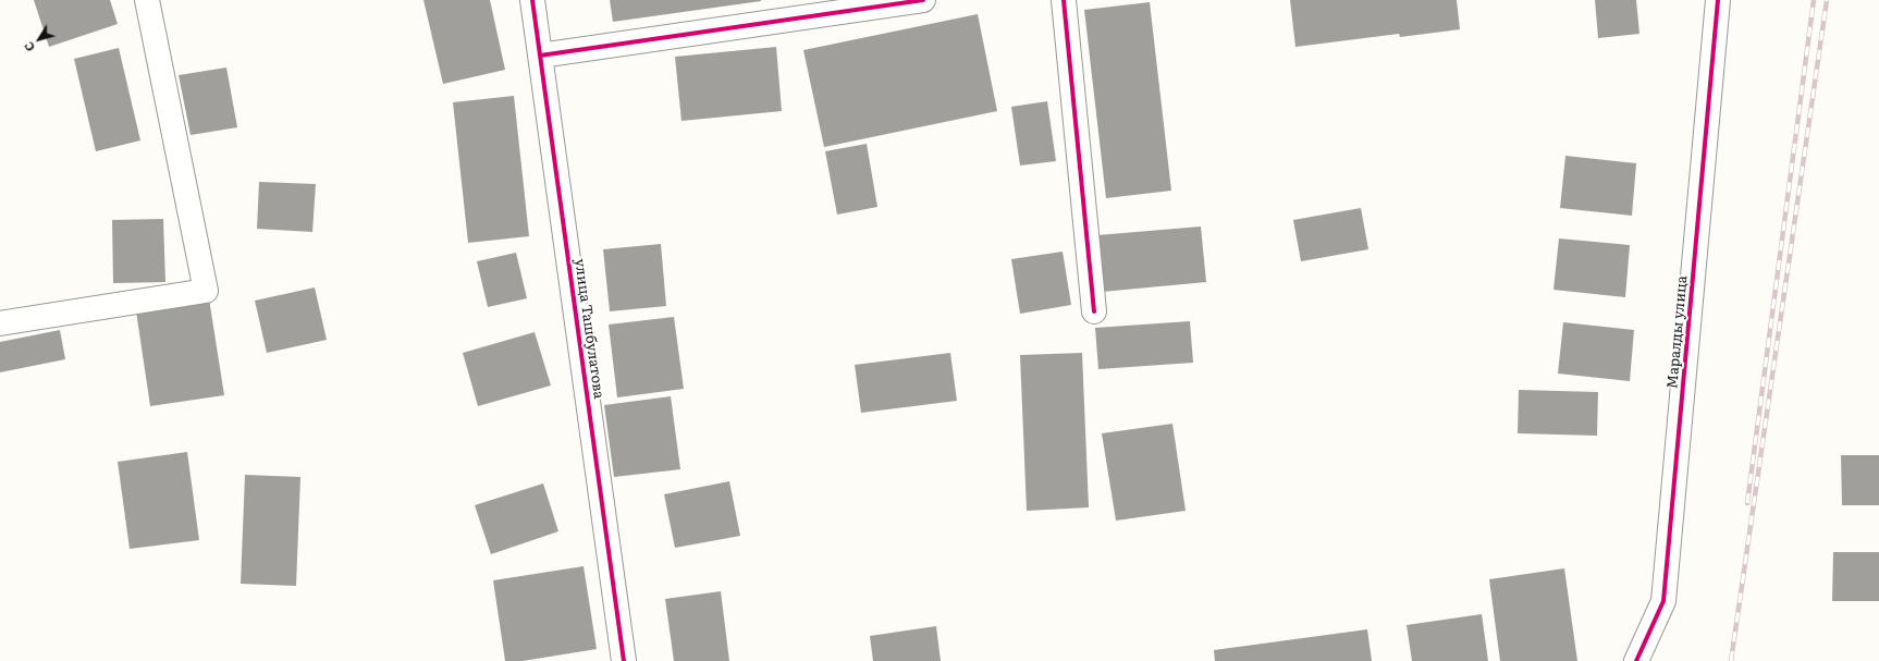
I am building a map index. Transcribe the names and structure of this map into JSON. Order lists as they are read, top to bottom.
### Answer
{
  "streets": {
    "street": ["улица Ташбулатова", "Маралды улица"]
  },
  "north": "bottom left"
}
